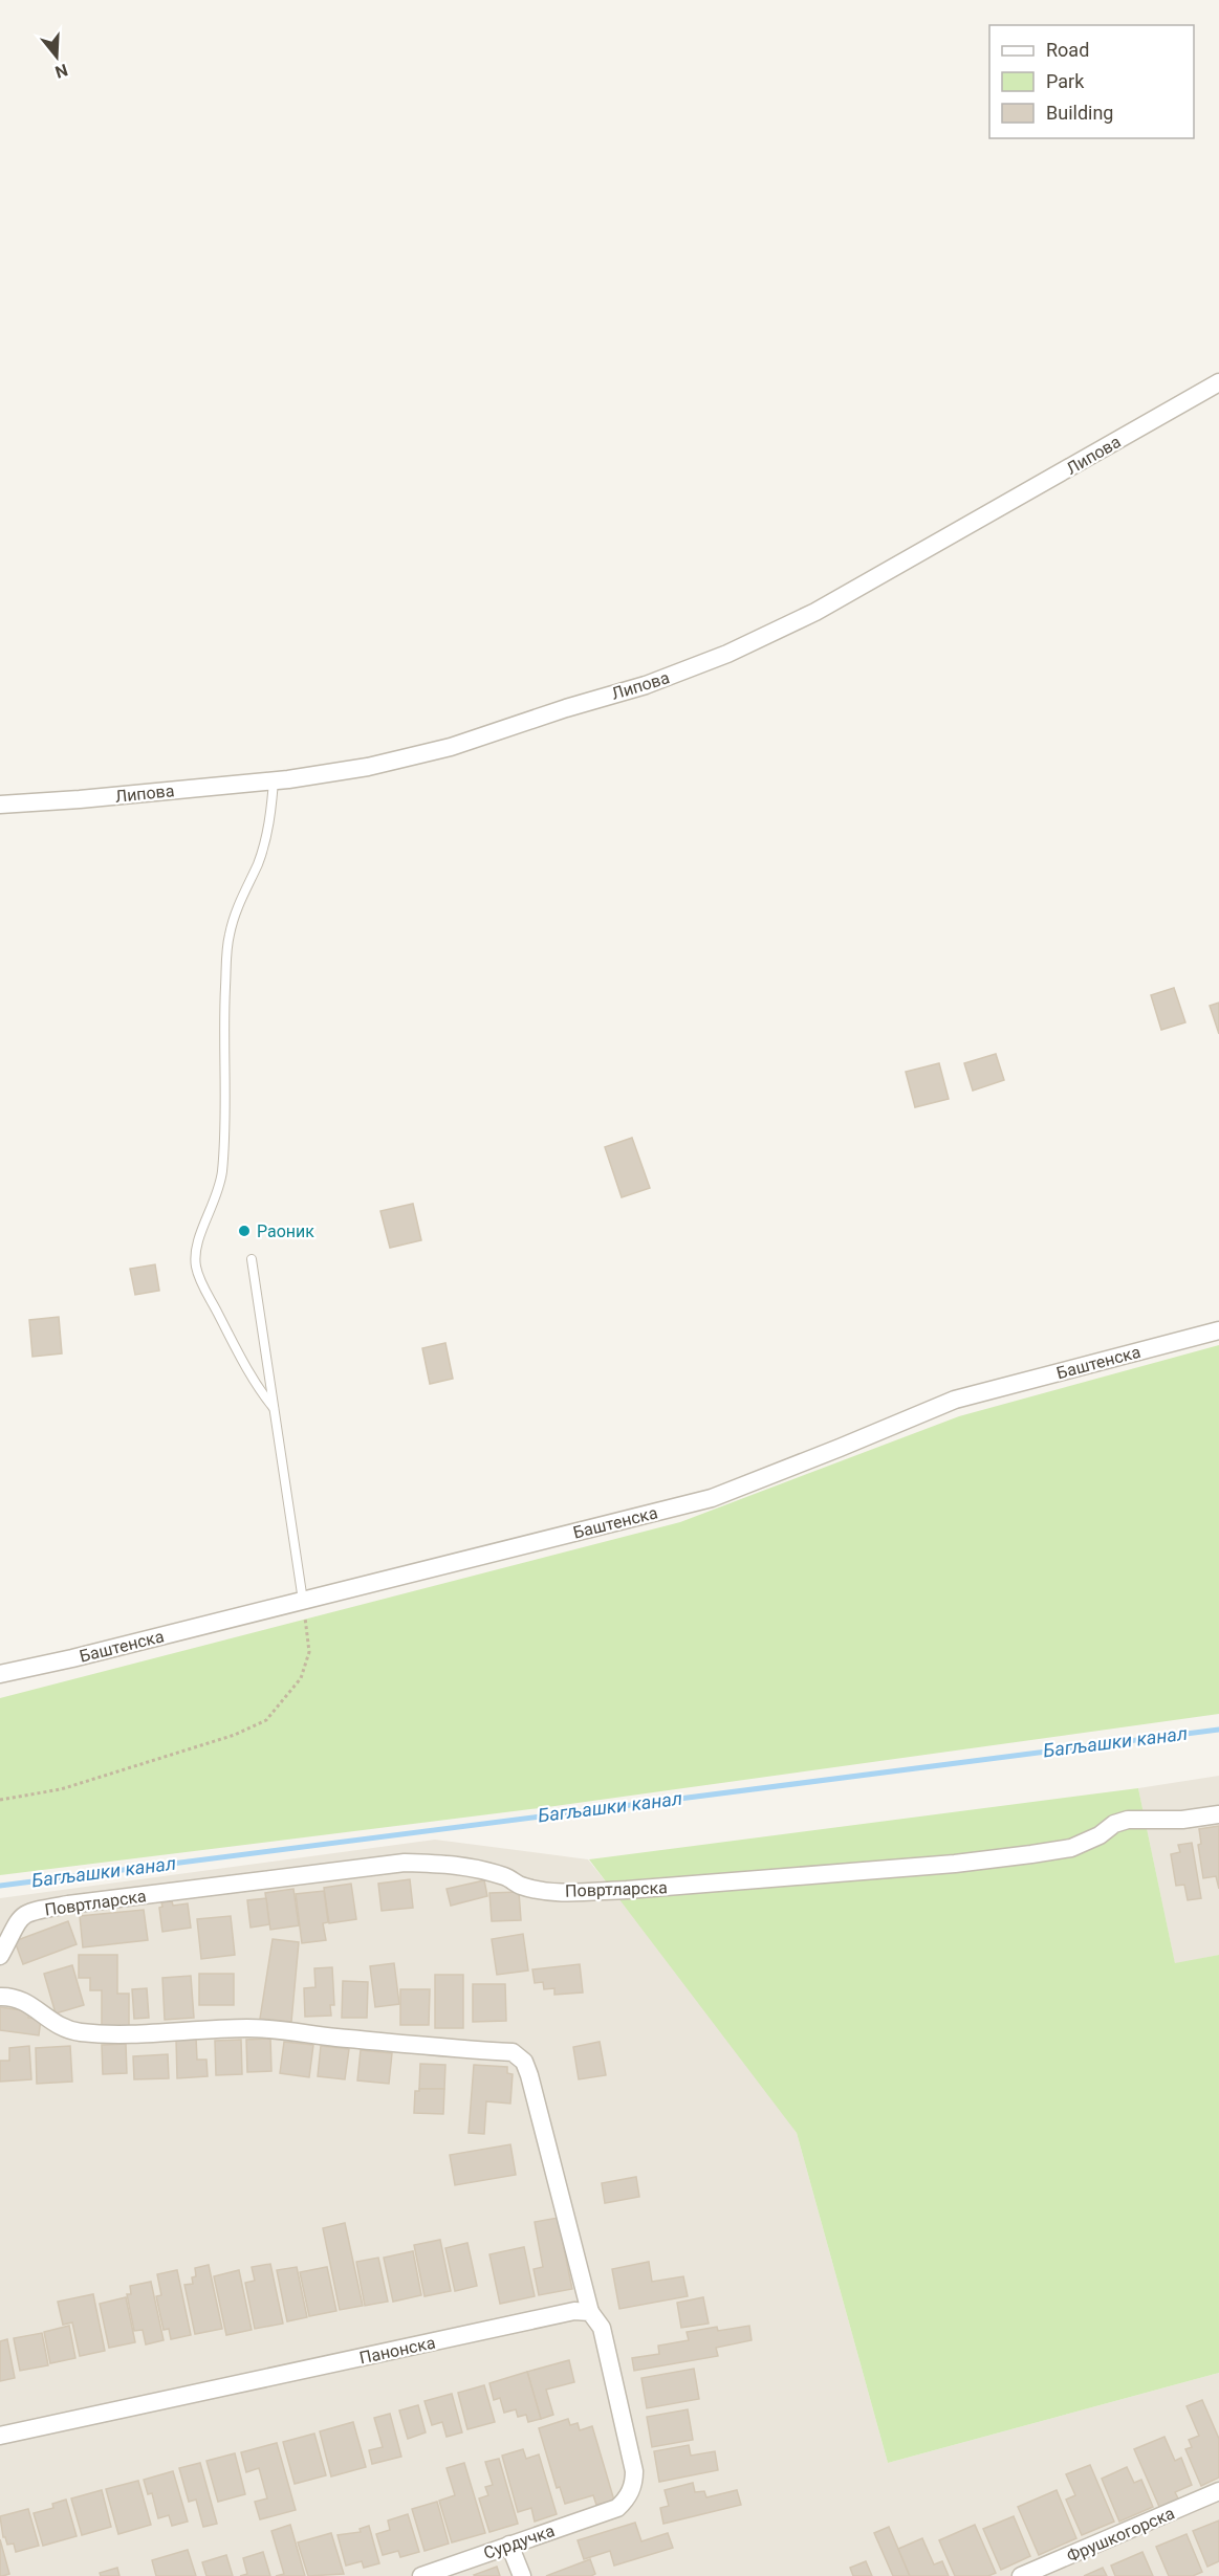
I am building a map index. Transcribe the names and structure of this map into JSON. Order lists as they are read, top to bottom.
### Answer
{
  "streets": {
    "street": [
      "Липова",
      "Баштенска",
      "Повртларска",
      "Панонска",
      "Фрушкогорска",
      "Сурдучка"
    ]
  },
  "crossings": [
    ["Панонска", "Сурдучка"]
  ],
  "water": ["Багљашки канал"],
  "places": ["Раоник"],
  "legend": ["Road", "Park", "Building"],
  "north": "bottom"
}
